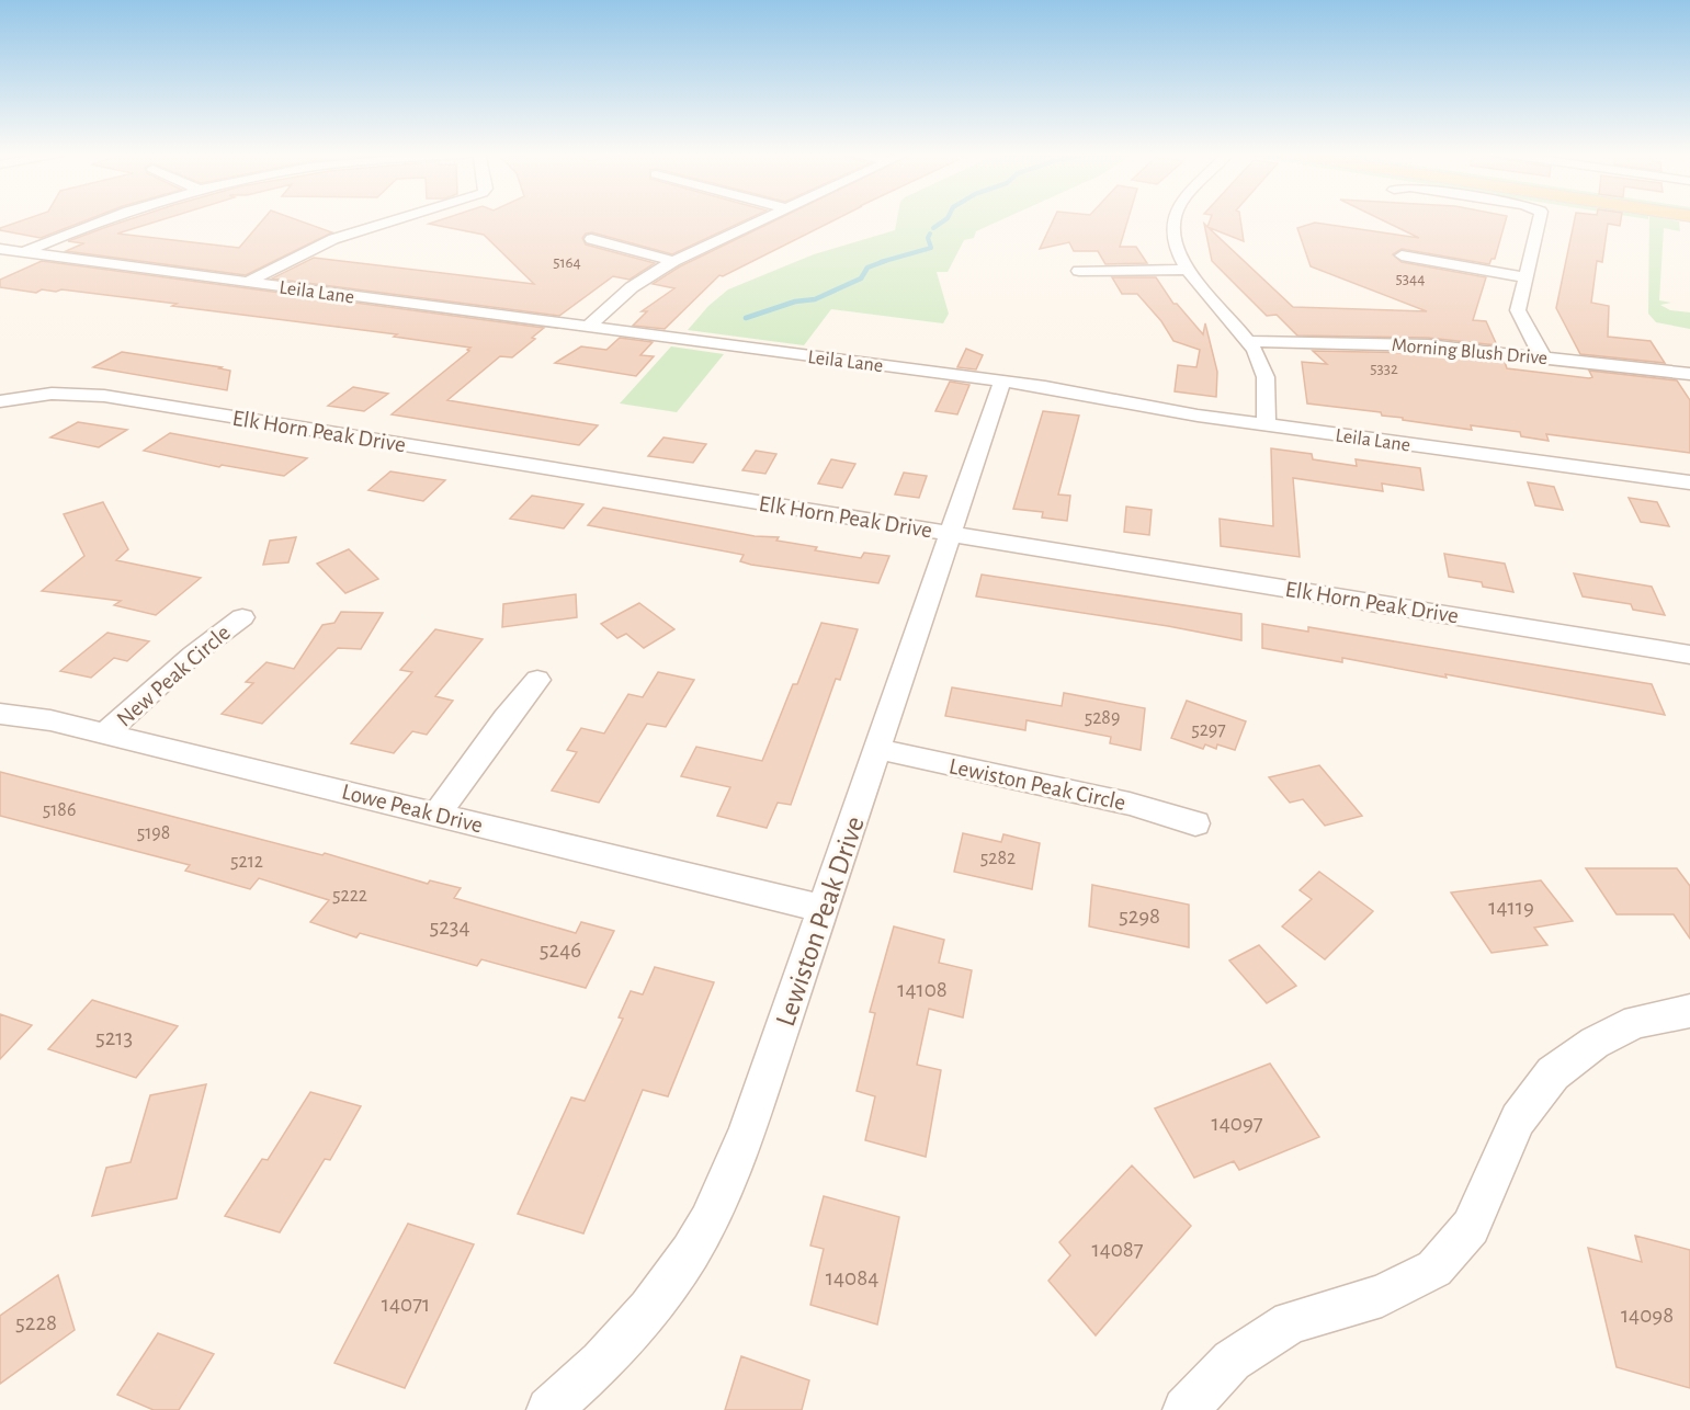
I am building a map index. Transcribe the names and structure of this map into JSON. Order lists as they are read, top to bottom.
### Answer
{
  "streets": {
    "street": [
      "Leila Lane",
      "Morning Blush Drive",
      "Elk Horn Peak Drive",
      "New Peak Circle",
      "Lewiston Peak Circle",
      "Lowe Peak Drive",
      "Lewiston Peak Drive"
    ]
  },
  "crossings": [
    ["Leila Lane", "Lewiston Peak Drive"],
    ["Elk Horn Peak Drive", "Lewiston Peak Drive"],
    ["New Peak Circle", "Lowe Peak Drive"],
    ["Lewiston Peak Circle", "Lewiston Peak Drive"],
    ["Lowe Peak Drive", "Lewiston Peak Drive"]
  ],
  "house_numbers": [
    "5164",
    "5344",
    "5332",
    "5289",
    "5297",
    "5186",
    "5198",
    "5282",
    "5212",
    "5222",
    "14119",
    "5298",
    "5234",
    "5246",
    "14108",
    "5213",
    "14097",
    "14087",
    "14084",
    "14071",
    "14098",
    "5228"
  ]
}
